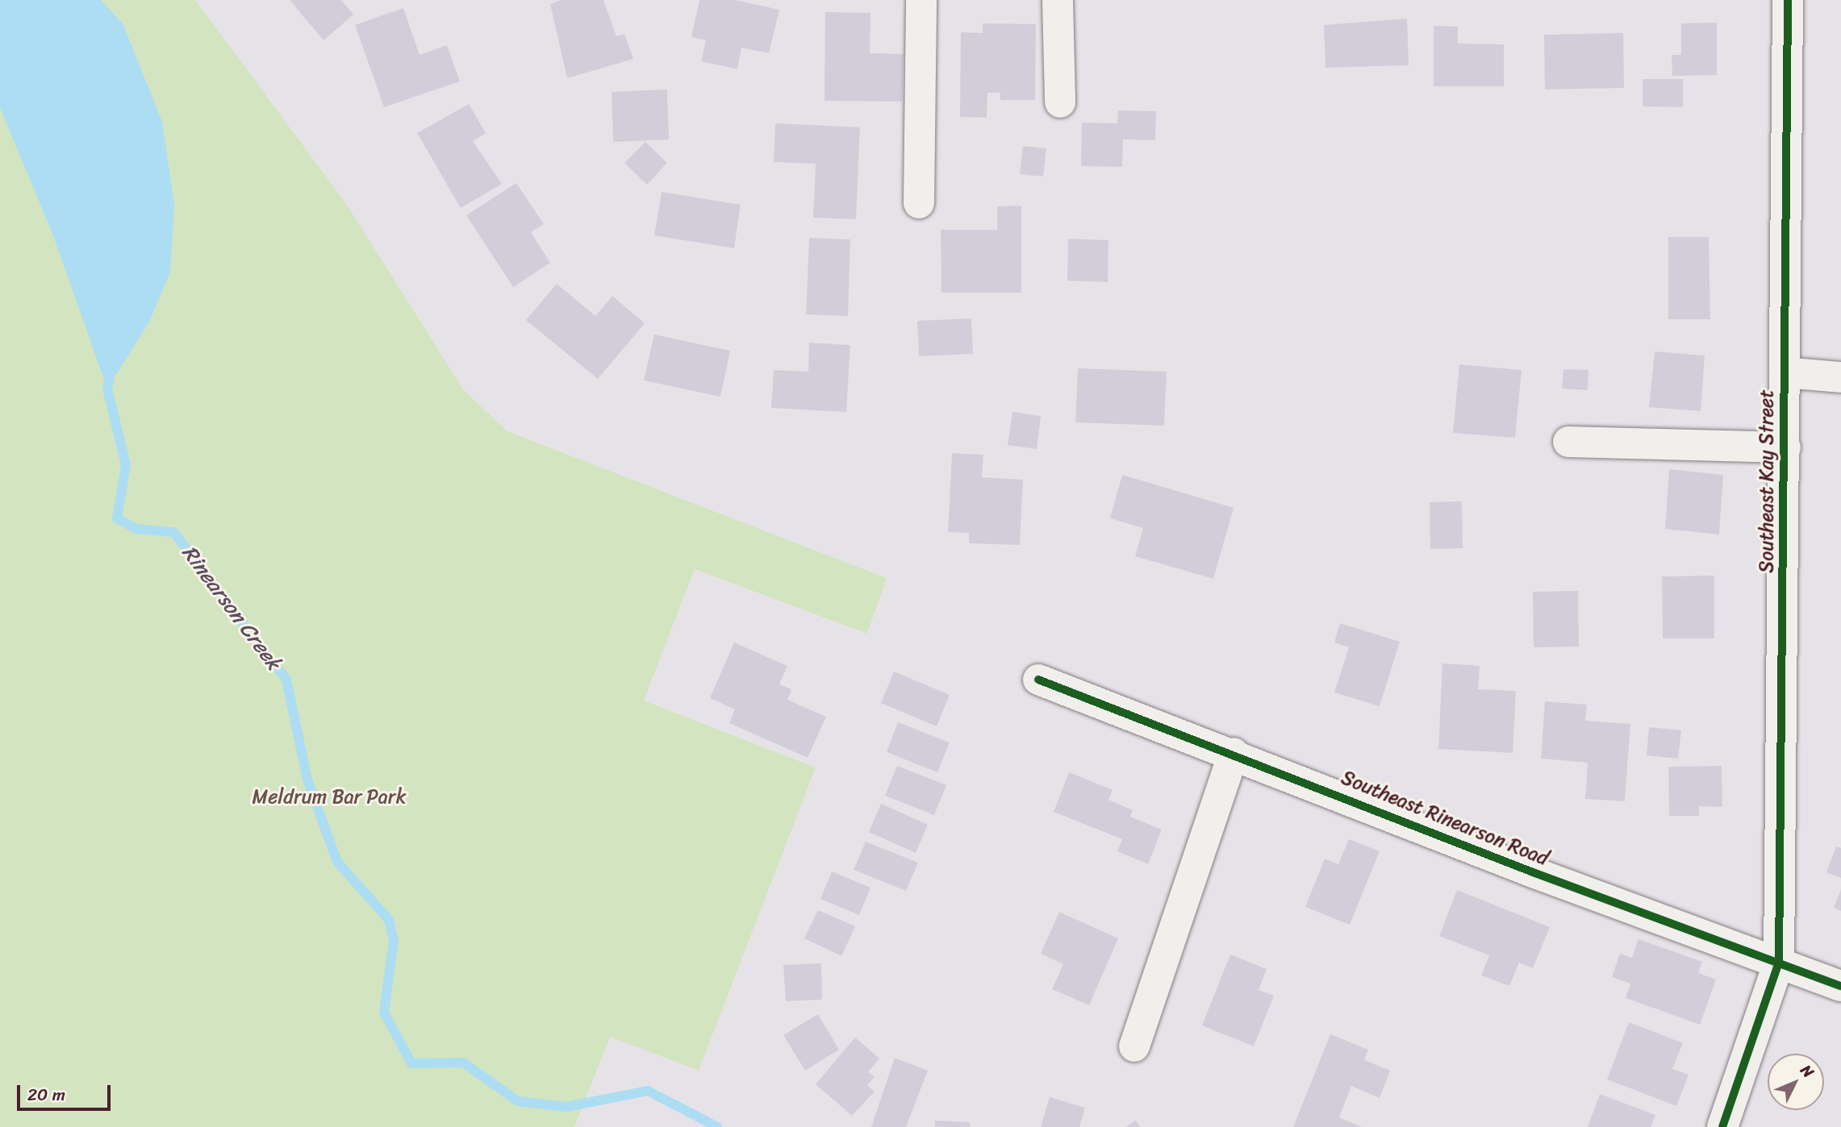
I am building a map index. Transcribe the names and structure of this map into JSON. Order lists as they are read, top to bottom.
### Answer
{
  "streets": {
    "street": ["Southeast Kay Street", "Southeast Rinearson Road"]
  },
  "crossings": [
    ["Southeast Kay Street", "Southeast Rinearson Road"]
  ],
  "water": ["Rinearson Creek"],
  "parks": ["Meldrum Bar Park"],
  "scale_bar": "20 m",
  "north": "top right"
}
